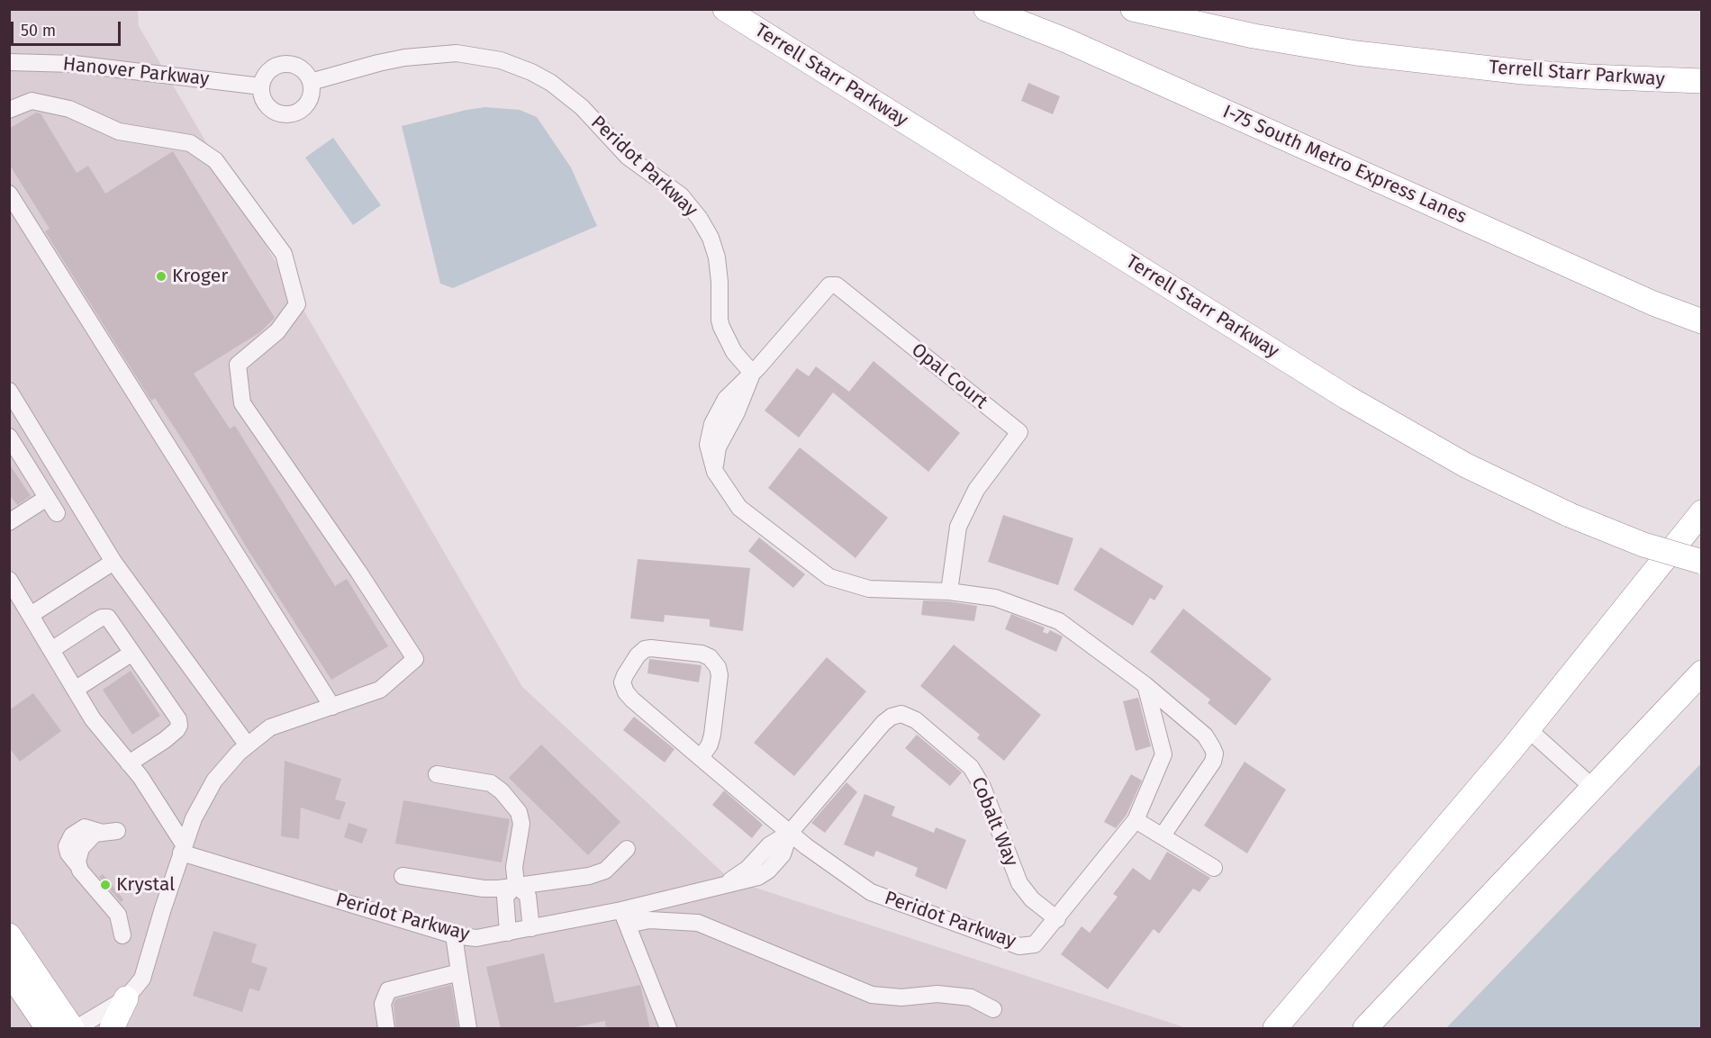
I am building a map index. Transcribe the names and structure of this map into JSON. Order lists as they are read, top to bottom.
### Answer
{
  "streets": {
    "highway": ["Terrell Starr Parkway", "I-75 South Metro Express Lanes"],
    "street": [
      "Hanover Parkway",
      "Peridot Parkway",
      "Opal Court",
      "Cobalt Way"
    ]
  },
  "crossings": [
    ["Hanover Parkway", "Peridot Parkway"],
    ["Peridot Parkway", "Opal Court"],
    ["Peridot Parkway", "Cobalt Way"]
  ],
  "places": ["Kroger", "Krystal"],
  "scale_bar": "50 m"
}
